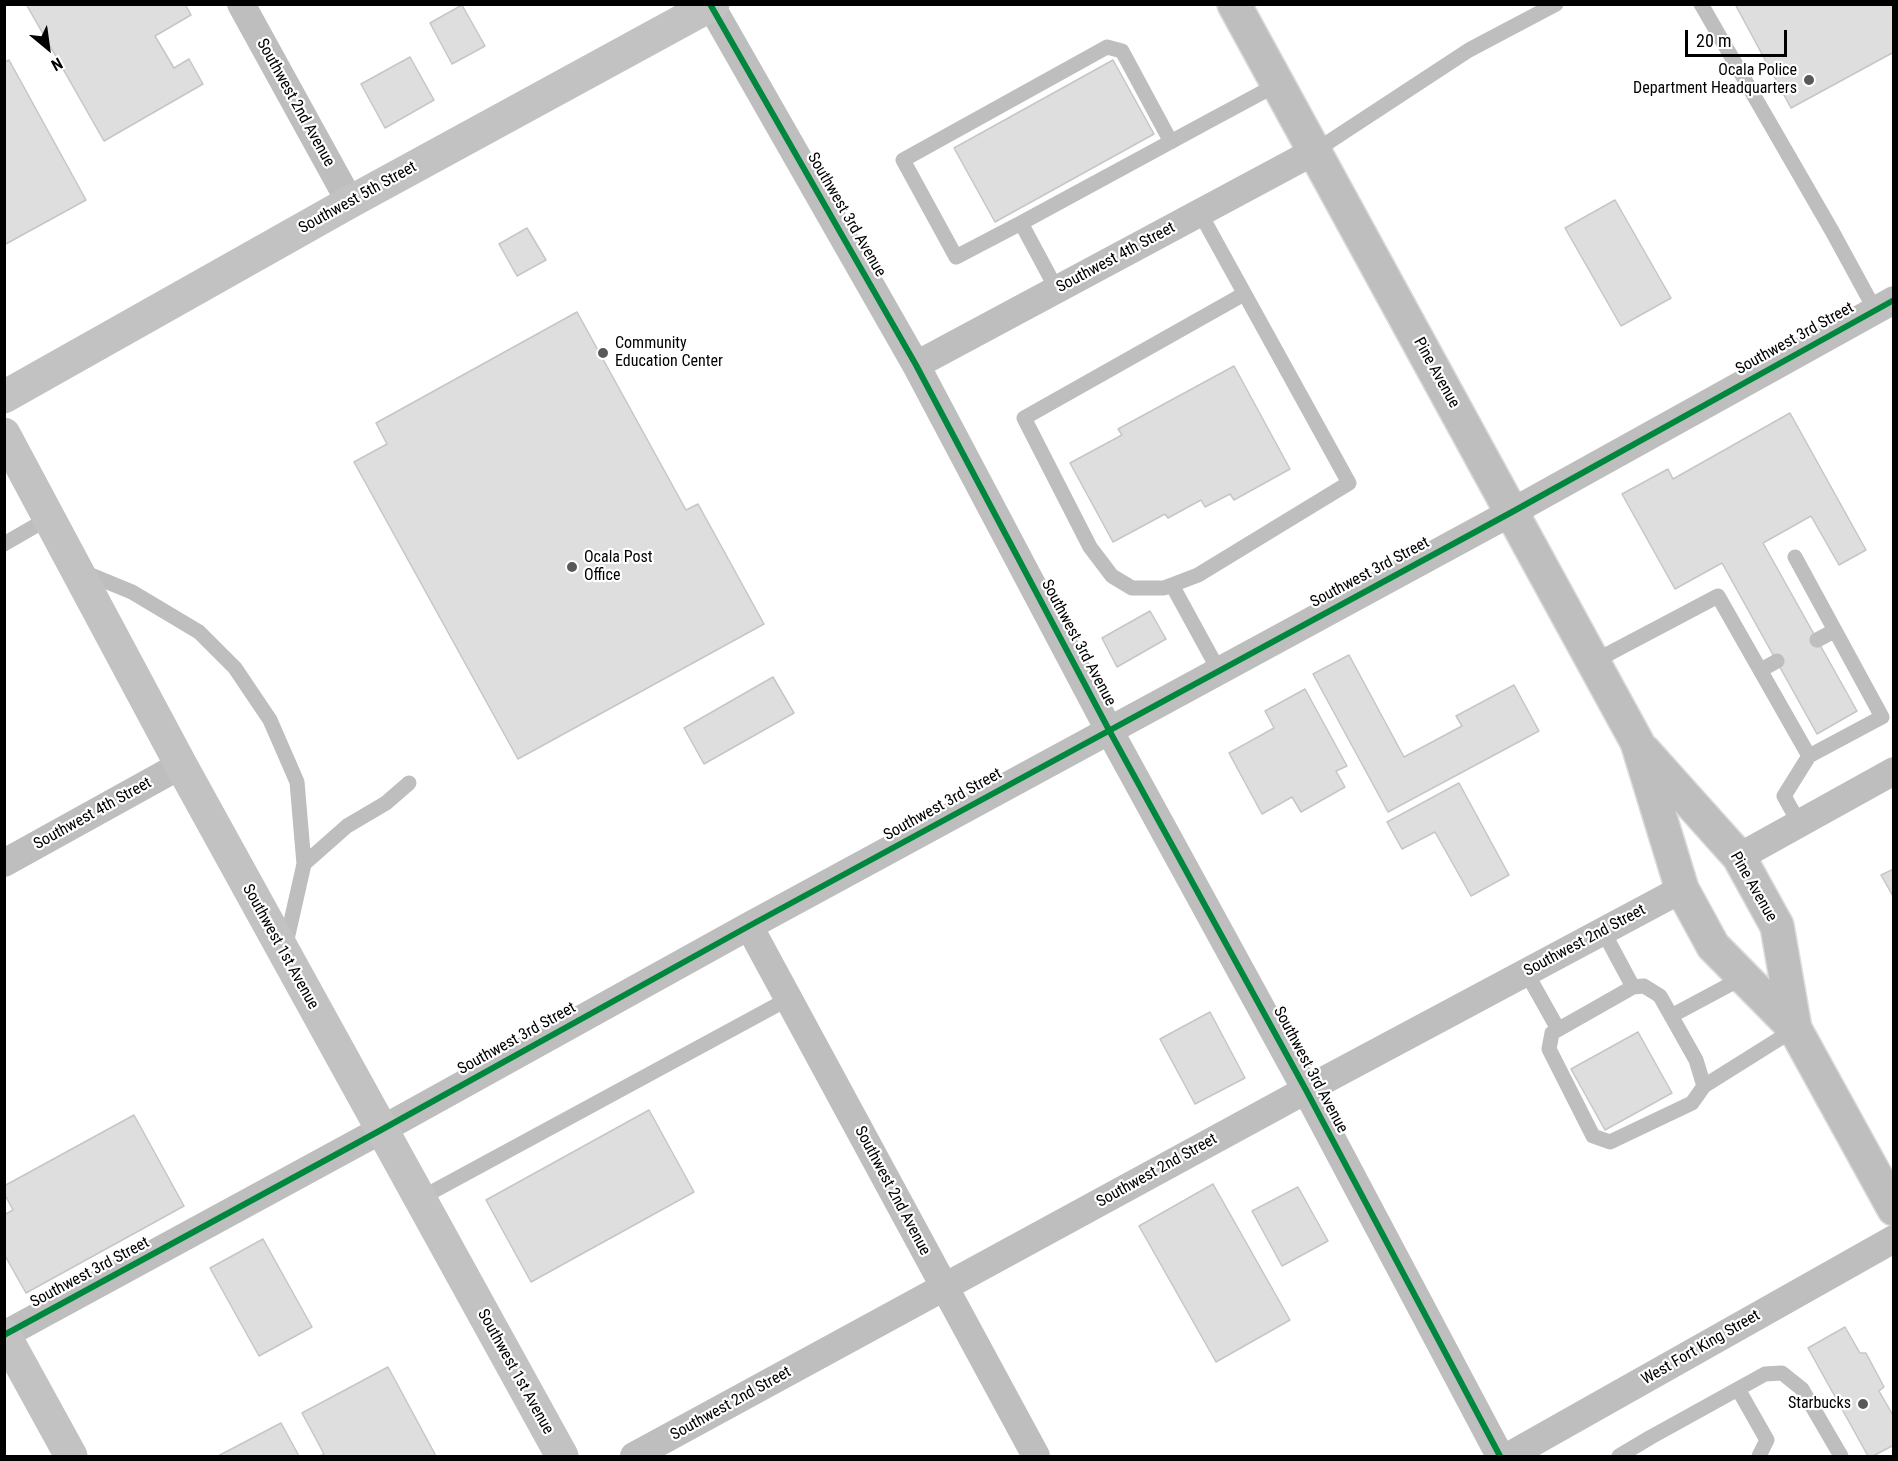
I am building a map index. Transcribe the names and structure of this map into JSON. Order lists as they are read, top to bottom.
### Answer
{
  "streets": {
    "highway": ["Pine Avenue"],
    "street": [
      "Southwest 2nd Avenue",
      "Southwest 5th Street",
      "Southwest 3rd Avenue",
      "Southwest 4th Street",
      "Southwest 3rd Street",
      "Southwest 2nd Street",
      "Southwest 1st Avenue",
      "West Fort King Street"
    ]
  },
  "crossings": [
    ["Southwest 2nd Avenue", "Southwest 5th Street"],
    ["Southwest 2nd Avenue", "Southwest 3rd Street"],
    ["Southwest 2nd Avenue", "Southwest 2nd Street"],
    ["Southwest 5th Street", "Southwest 3rd Avenue"],
    ["Southwest 3rd Avenue", "Southwest 4th Street"],
    ["Southwest 3rd Avenue", "Southwest 3rd Street"],
    ["Southwest 3rd Avenue", "Southwest 2nd Street"],
    ["Southwest 4th Street", "Pine Avenue"],
    ["Southwest 4th Street", "Southwest 1st Avenue"],
    ["Southwest 3rd Street", "Pine Avenue"],
    ["Southwest 3rd Street", "Southwest 1st Avenue"],
    ["Pine Avenue", "Southwest 2nd Street"]
  ],
  "places": [
    "Ocala Police Department Headquarters",
    "Community Education Center",
    "Ocala Post Office",
    "Starbucks"
  ],
  "scale_bar": "20 m",
  "north": "bottom right"
}
